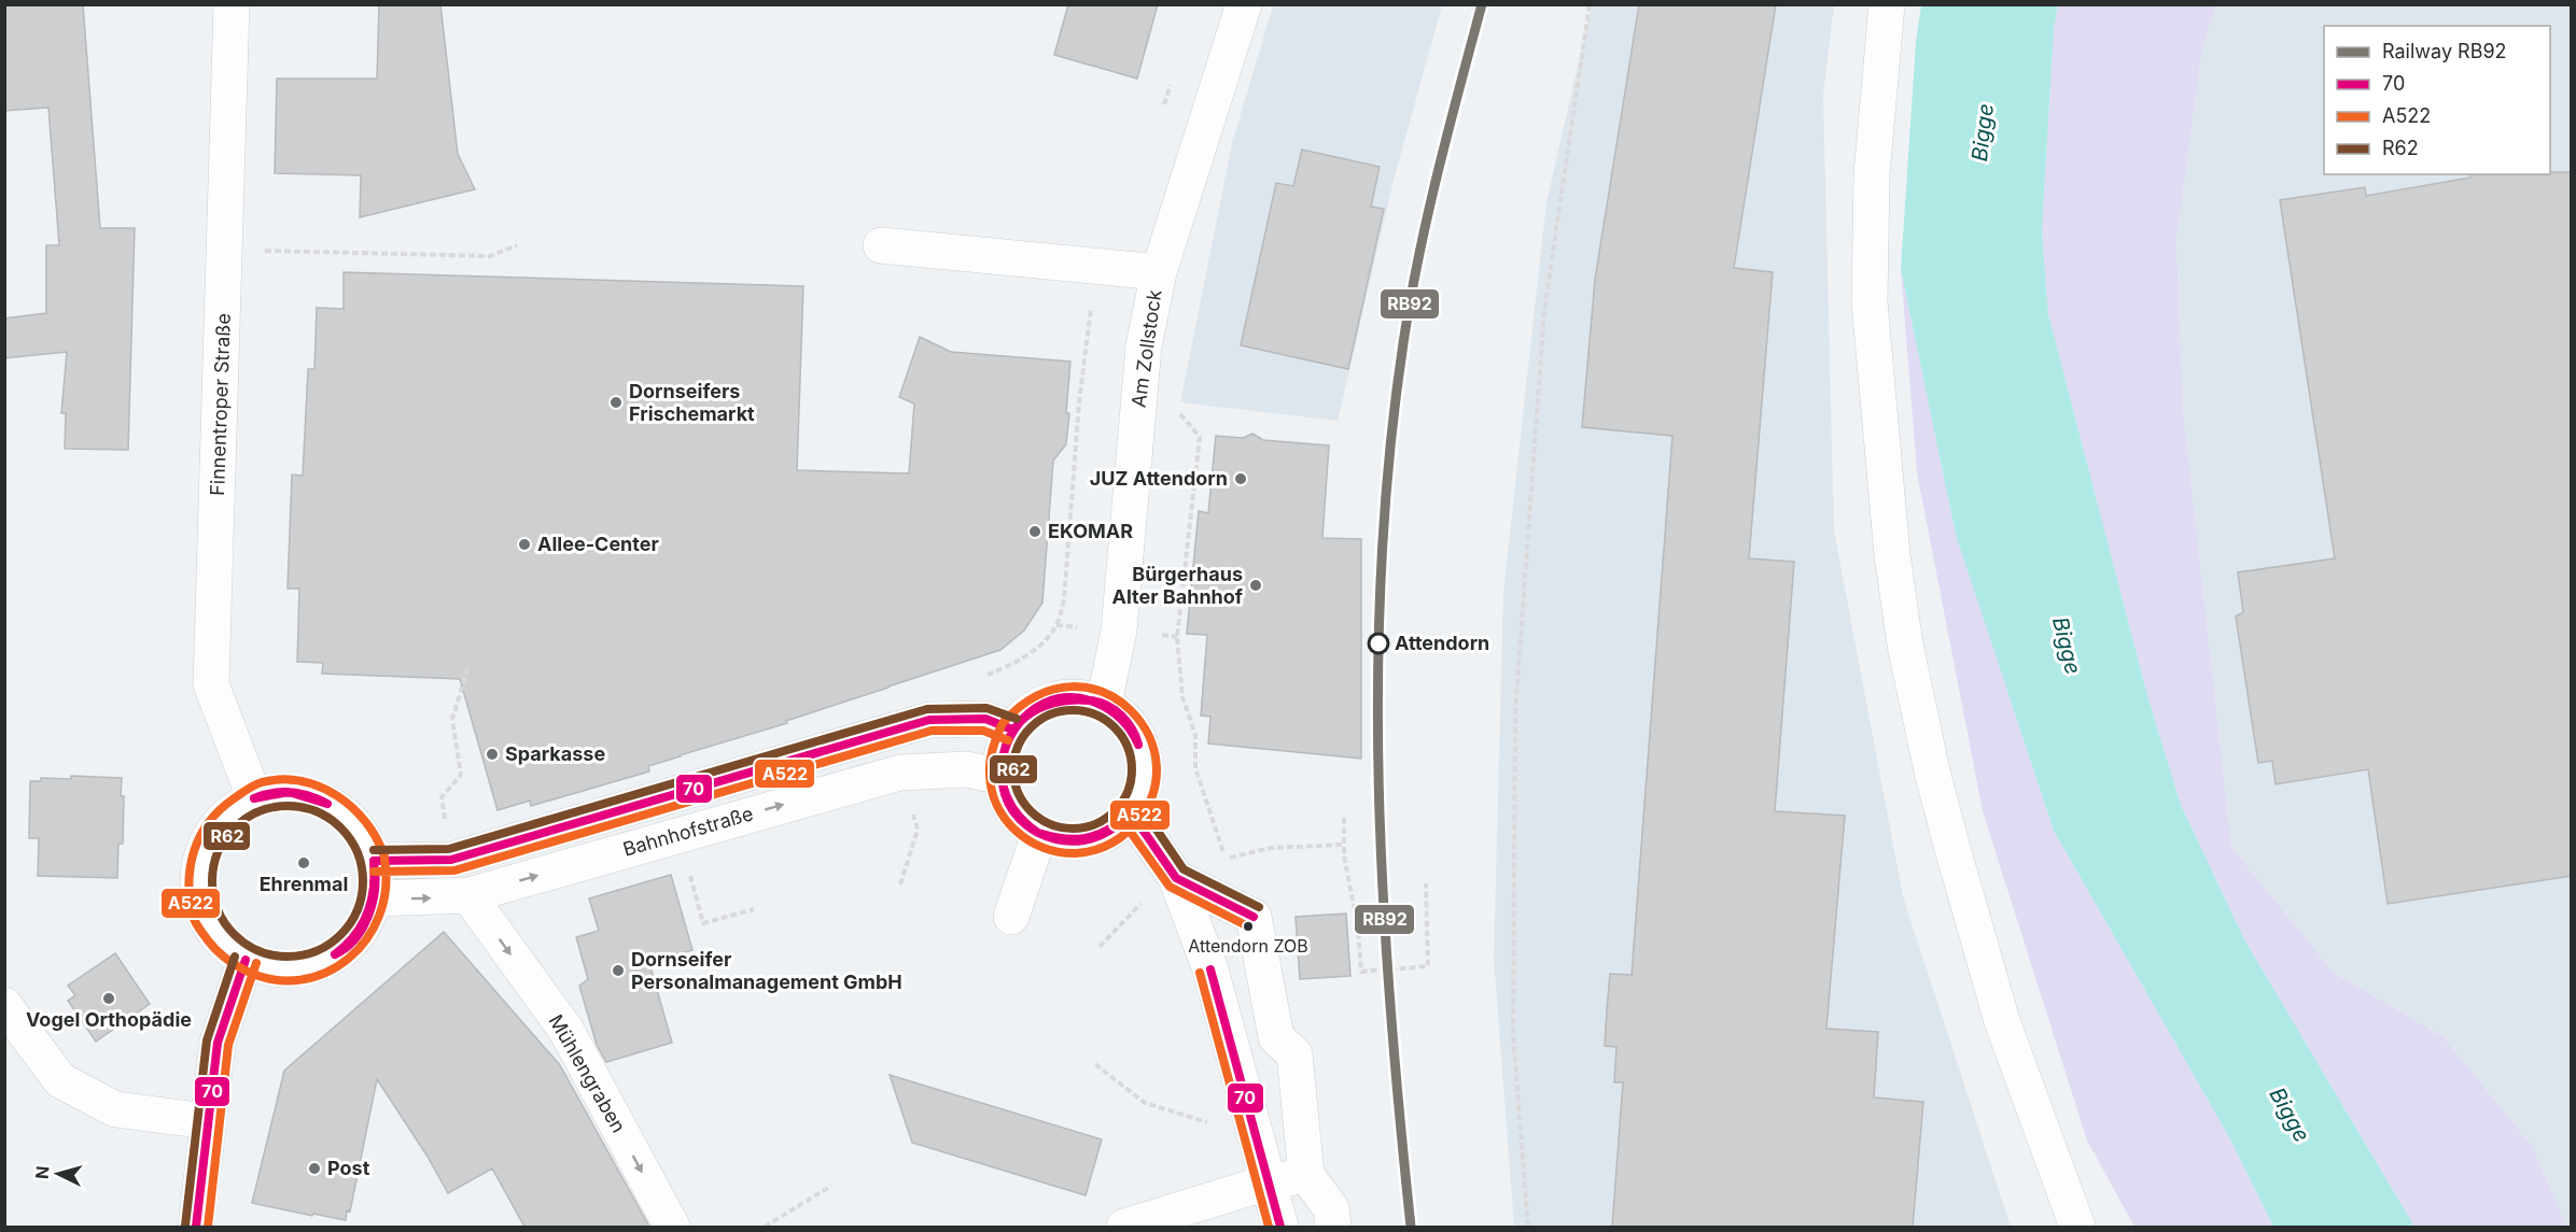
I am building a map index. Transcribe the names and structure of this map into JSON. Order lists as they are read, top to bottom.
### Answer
{
  "streets": {
    "street": [
      "Am Zollstock",
      "Finnentroper Straße",
      "Bahnhofstraße",
      "Mühlengraben"
    ]
  },
  "crossings": [
    ["Am Zollstock", "Bahnhofstraße"],
    ["Finnentroper Straße", "Bahnhofstraße"],
    ["Bahnhofstraße", "Mühlengraben"]
  ],
  "one_way": ["Mühlengraben"],
  "water": ["Bigge"],
  "places": [
    "Dornseifers Frischemarkt",
    "JUZ Attendorn",
    "EKOMAR",
    "Allee-Center",
    "Bürgerhaus Alter Bahnhof",
    "Attendorn",
    "Sparkasse",
    "Ehrenmal",
    "Attendorn ZOB",
    "Dornseifer Personalmanagement GmbH",
    "Vogel Orthopädie",
    "Post"
  ],
  "lines": [
    "rail line RB92",
    "transit line A522",
    "transit line 70",
    "transit line R62"
  ],
  "legend": [
    "Railway RB92",
    "70",
    "A522",
    "R62"
  ],
  "north": "left"
}
